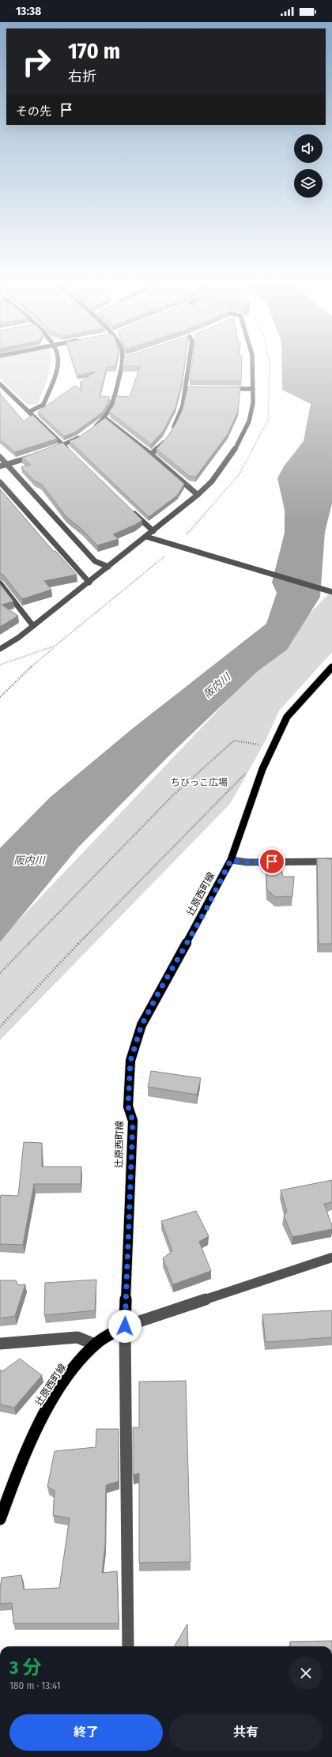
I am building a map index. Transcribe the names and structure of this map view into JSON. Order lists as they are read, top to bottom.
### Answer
{
  "streets": {
    "main road": ["辻原西町線"]
  },
  "water": ["阪内川"],
  "parks": ["ちびっこ広場"],
  "page": {
    "status": "13:38",
    "turn": ["170 m", "右折"],
    "then": "その先",
    "heading": ["3 分", "180 m · 13:41"],
    "buttons": ["終了", "共有"]
  }
}
